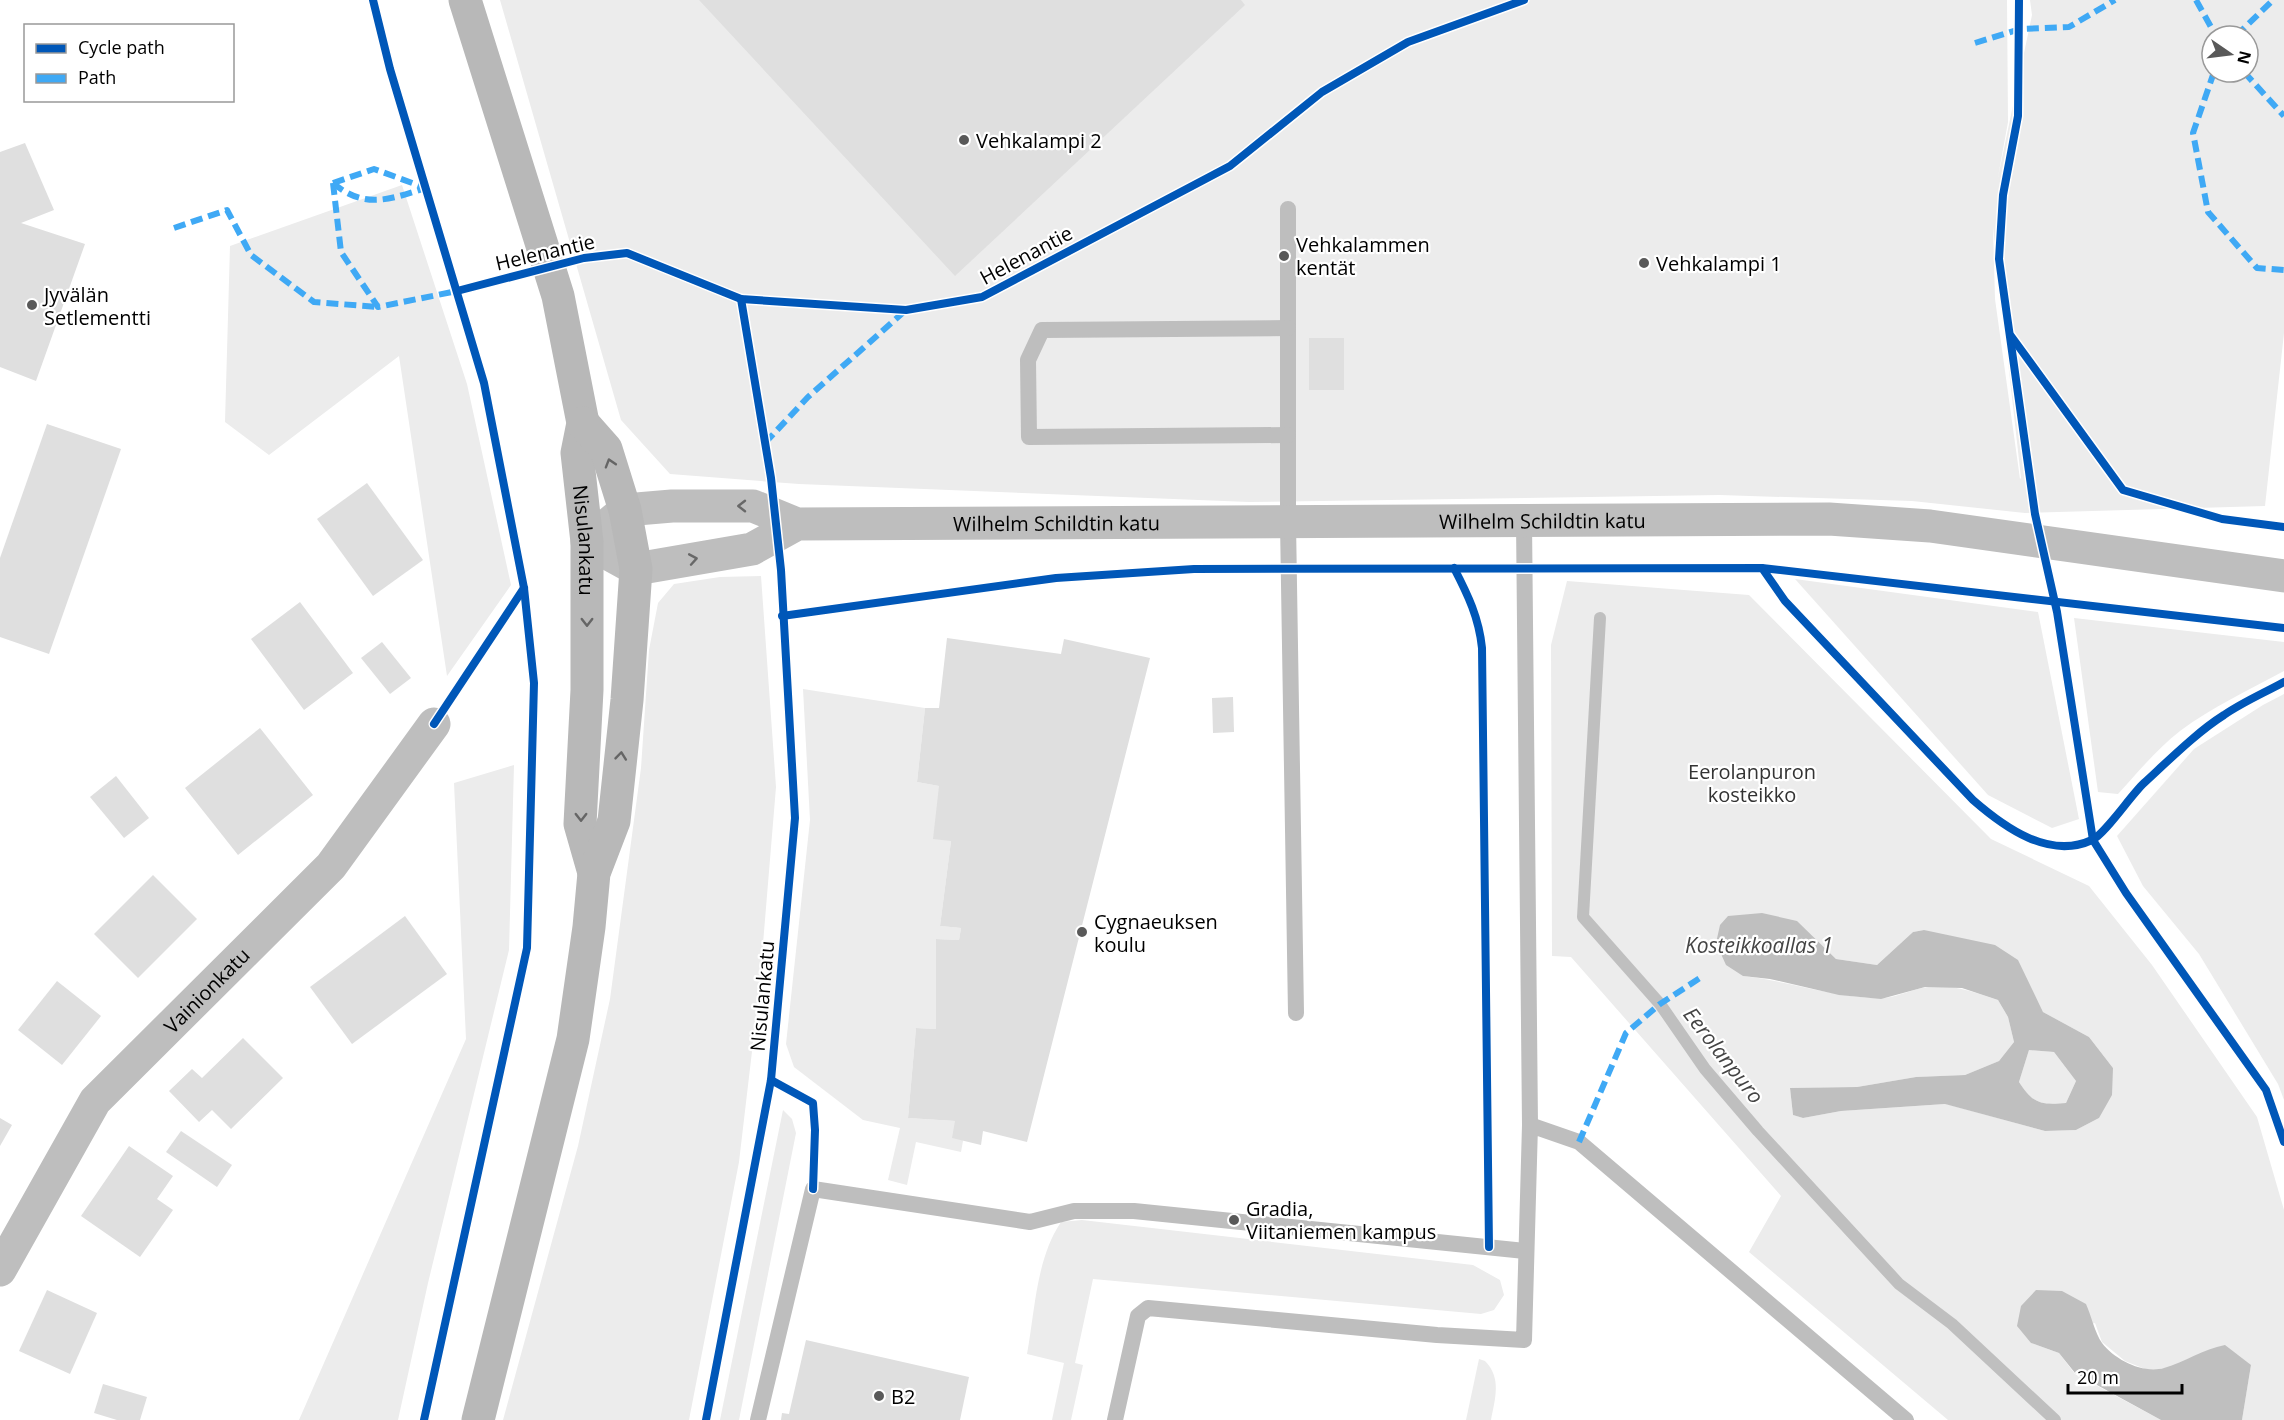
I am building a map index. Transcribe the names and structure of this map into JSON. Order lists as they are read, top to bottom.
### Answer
{
  "streets": {
    "main road": ["Nisulankatu"],
    "street": ["Wilhelm Schildtin katu", "Vainionkatu"],
    "cycle path": ["Helenantie"]
  },
  "crossings": [
    ["Wilhelm Schildtin katu", "Nisulankatu"]
  ],
  "water": ["Kosteikkoallas 1", "Eerolanpuro"],
  "parks": ["Eerolanpuron kosteikko"],
  "places": [
    "Vehkalampi 2",
    "Vehkalammen kentät",
    "Vehkalampi 1",
    "Jyvälän Setlementti",
    "Cygnaeuksen koulu",
    "Gradia, Viitaniemen kampus",
    "B2"
  ],
  "legend": ["Cycle path", "Path"],
  "scale_bar": "20 m",
  "north": "right"
}
